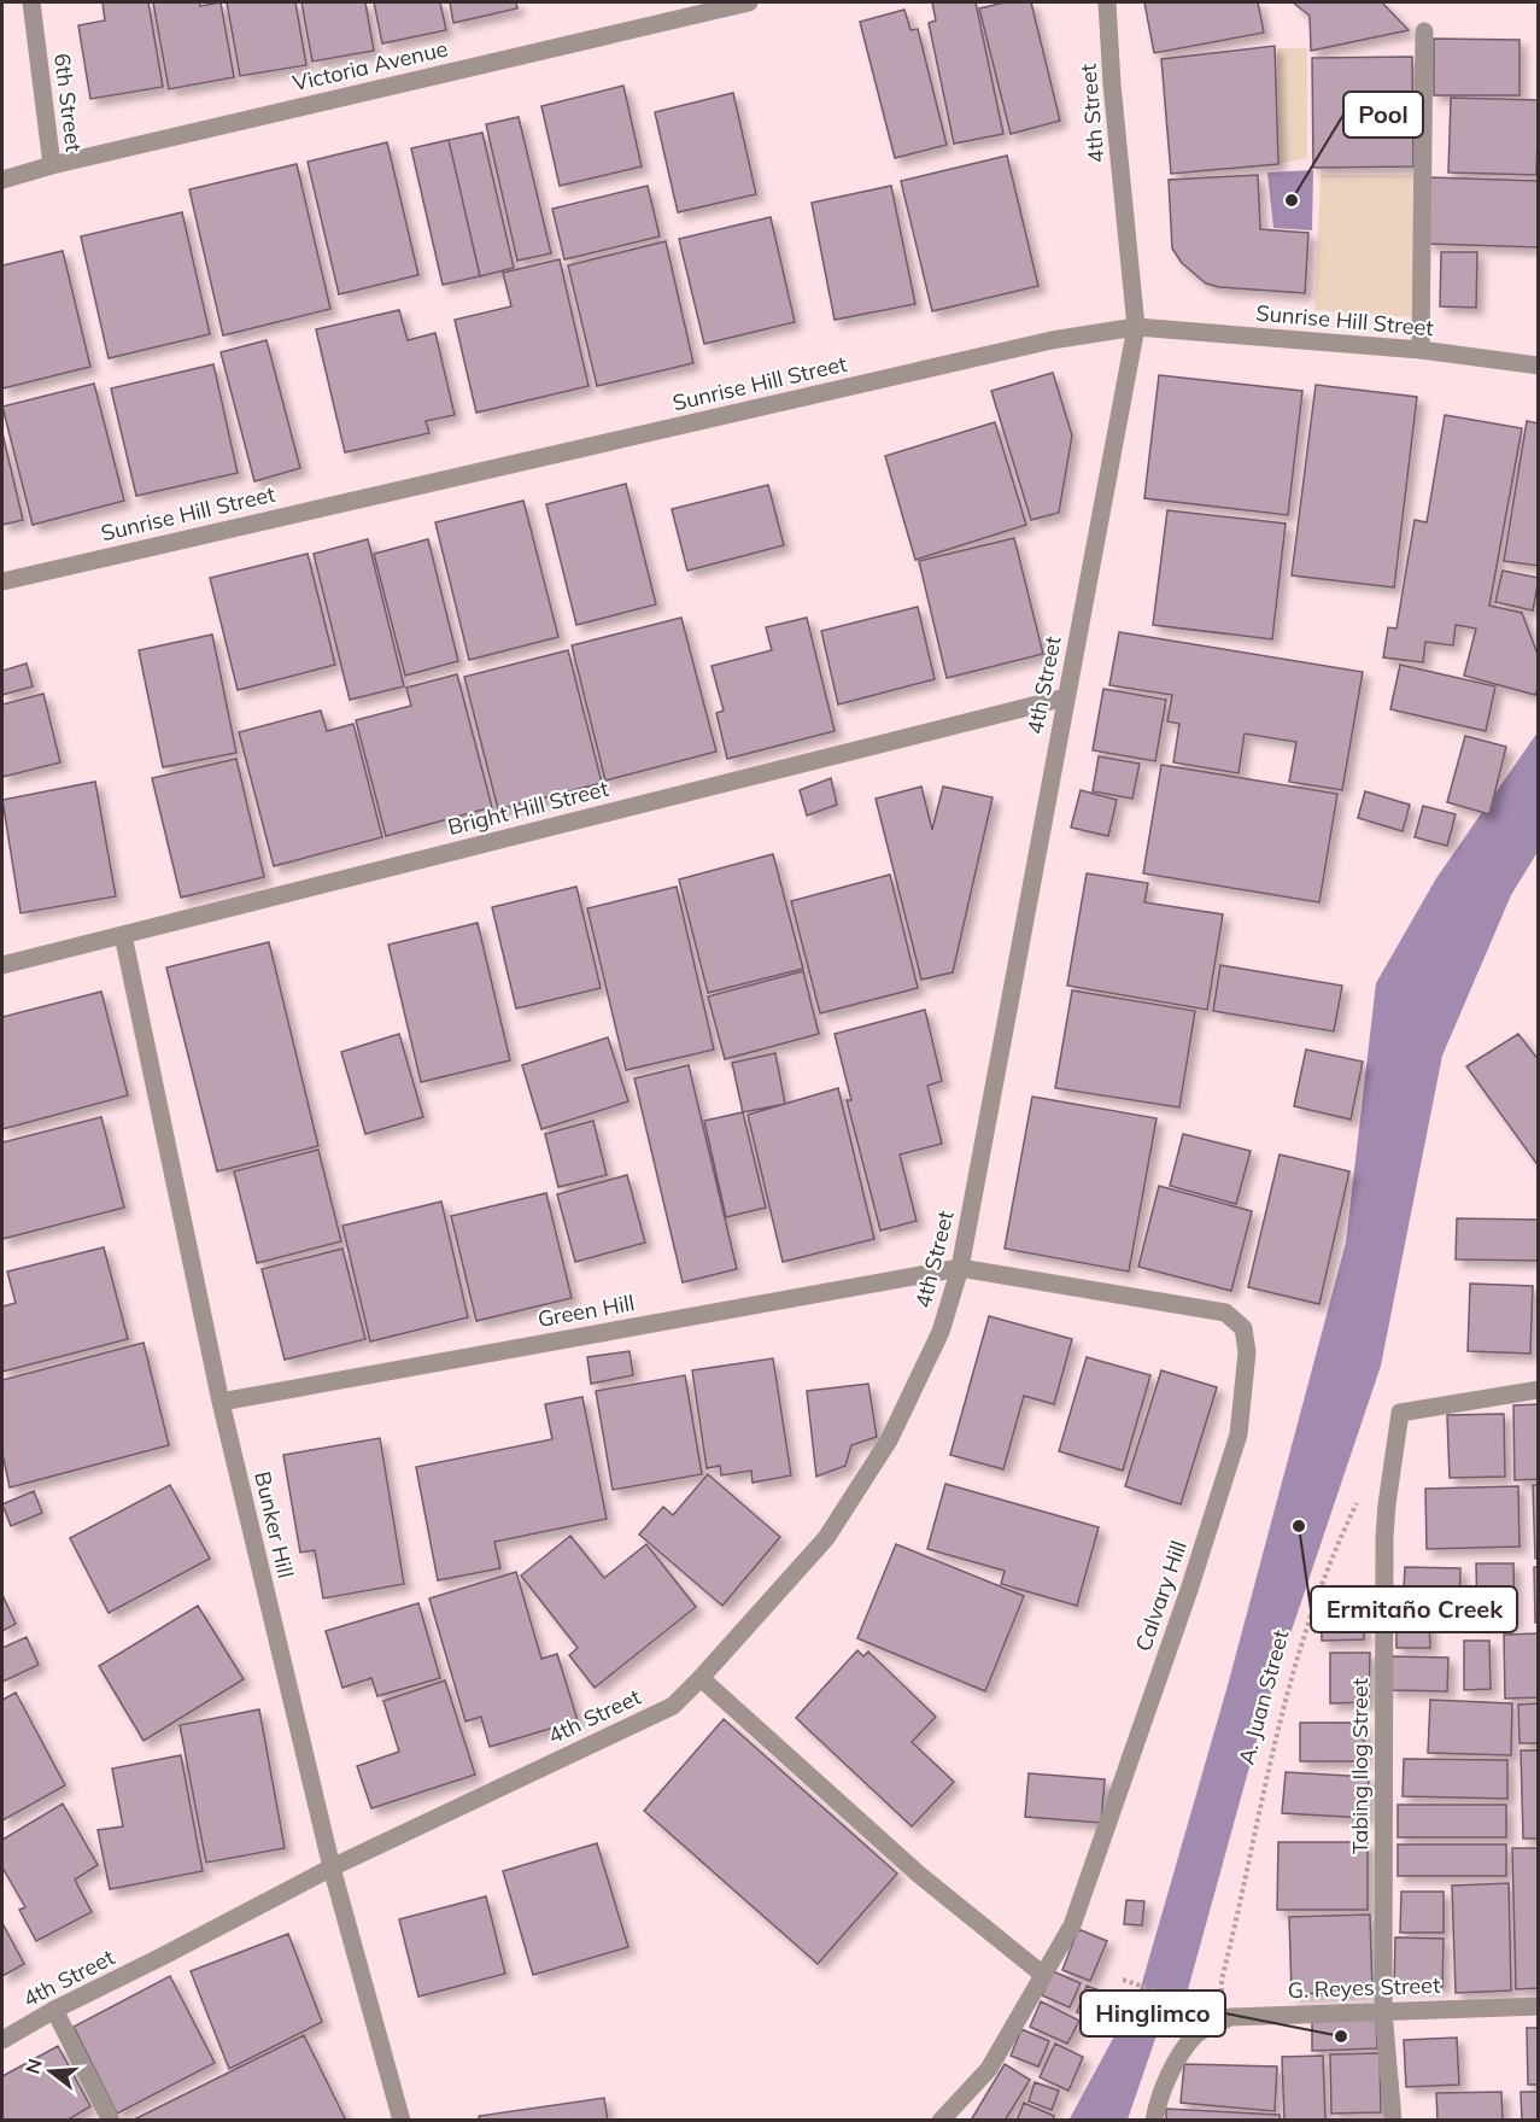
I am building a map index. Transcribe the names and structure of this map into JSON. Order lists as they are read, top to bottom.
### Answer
{
  "streets": {
    "street": [
      "Victoria Avenue",
      "6th Street",
      "4th Street",
      "Sunrise Hill Street",
      "Bright Hill Street",
      "Green Hill",
      "Bunker Hill",
      "Calvary Hill",
      "Tabing Ilog Street",
      "G. Reyes Street"
    ],
    "path": ["A. Juan Street"]
  },
  "crossings": [
    ["Victoria Avenue", "6th Street"],
    ["4th Street", "Sunrise Hill Street"],
    ["4th Street", "Bright Hill Street"],
    ["4th Street", "Green Hill"],
    ["4th Street", "Bunker Hill"],
    ["4th Street", "Calvary Hill"],
    ["Bright Hill Street", "Bunker Hill"],
    ["Green Hill", "Bunker Hill"],
    ["Green Hill", "Calvary Hill"],
    ["A. Juan Street", "G. Reyes Street"],
    ["Tabing Ilog Street", "G. Reyes Street"]
  ],
  "places": ["Pool", "Ermitaño Creek", "Hinglimco"],
  "north": "left"
}
